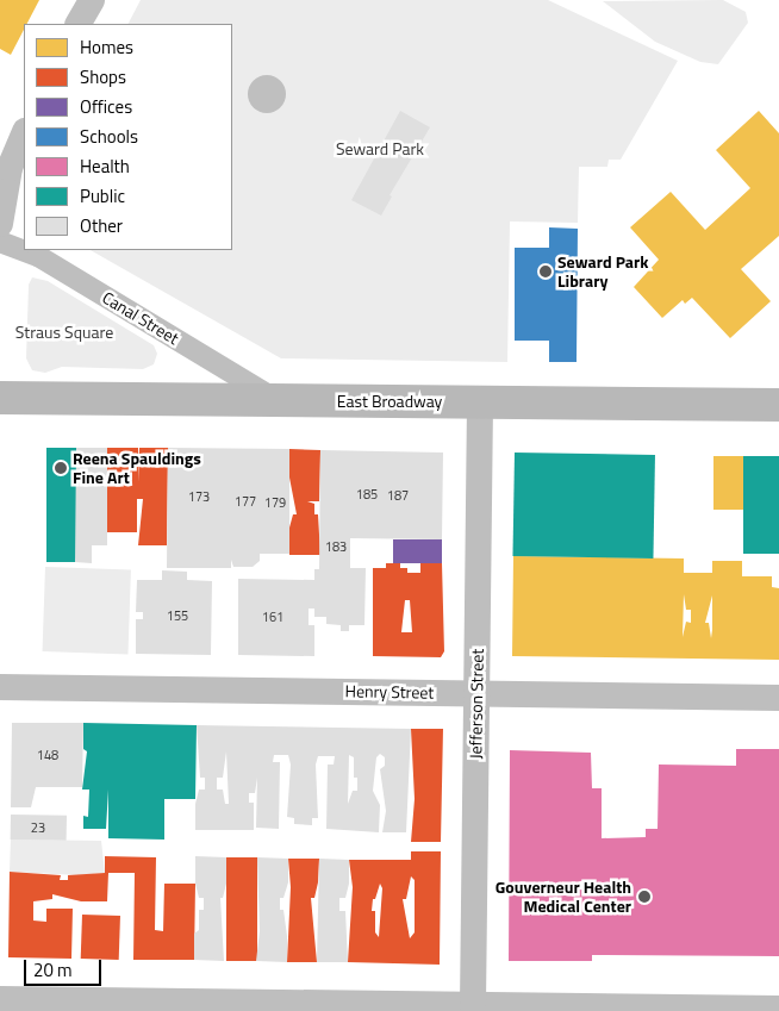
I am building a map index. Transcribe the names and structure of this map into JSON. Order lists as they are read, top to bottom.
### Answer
{
  "streets": {
    "main road": ["East Broadway"],
    "street": ["Canal Street", "Henry Street", "Jefferson Street"]
  },
  "crossings": [
    ["Canal Street", "East Broadway"],
    ["East Broadway", "Jefferson Street"],
    ["Henry Street", "Jefferson Street"]
  ],
  "parks": ["Seward Park", "Straus Square"],
  "places": ["Seward Park Library", "Reena Spauldings Fine Art", "Gouverneur Health Medical Center"],
  "house_numbers": [
    "185",
    "187",
    "173",
    "177",
    "179",
    "183",
    "155",
    "161",
    "148",
    "23"
  ],
  "legend": [
    "Homes",
    "Shops",
    "Offices",
    "Schools",
    "Health",
    "Public",
    "Other"
  ],
  "scale_bar": "20 m"
}
